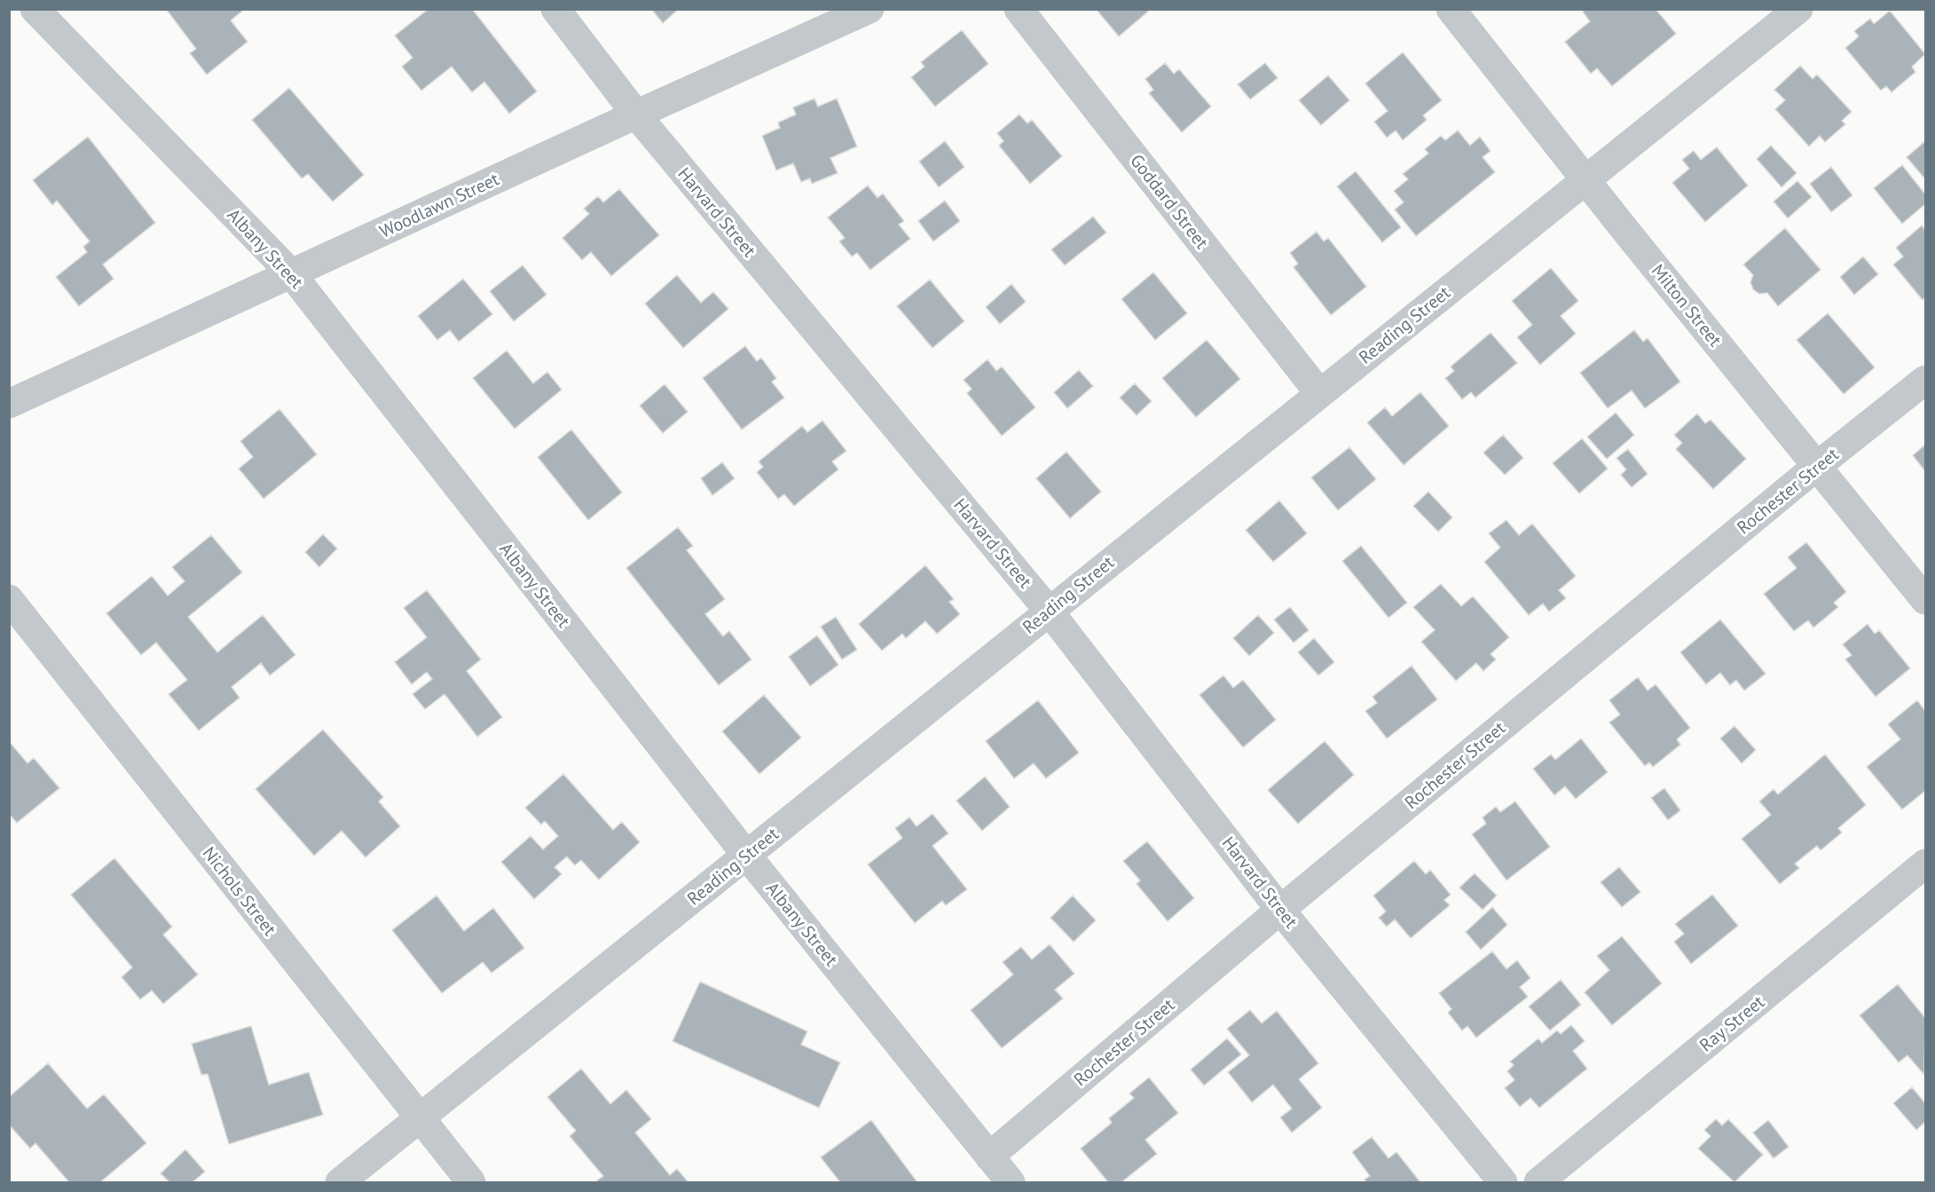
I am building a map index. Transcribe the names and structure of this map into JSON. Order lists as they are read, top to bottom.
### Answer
{
  "streets": {
    "street": [
      "Goddard Street",
      "Woodlawn Street",
      "Harvard Street",
      "Albany Street",
      "Milton Street",
      "Reading Street",
      "Rochester Street",
      "Nichols Street",
      "Ray Street"
    ]
  },
  "crossings": [
    ["Goddard Street", "Reading Street"],
    ["Woodlawn Street", "Harvard Street"],
    ["Woodlawn Street", "Albany Street"],
    ["Harvard Street", "Reading Street"],
    ["Harvard Street", "Rochester Street"],
    ["Albany Street", "Reading Street"],
    ["Albany Street", "Rochester Street"],
    ["Milton Street", "Reading Street"],
    ["Milton Street", "Rochester Street"],
    ["Reading Street", "Nichols Street"]
  ]
}
